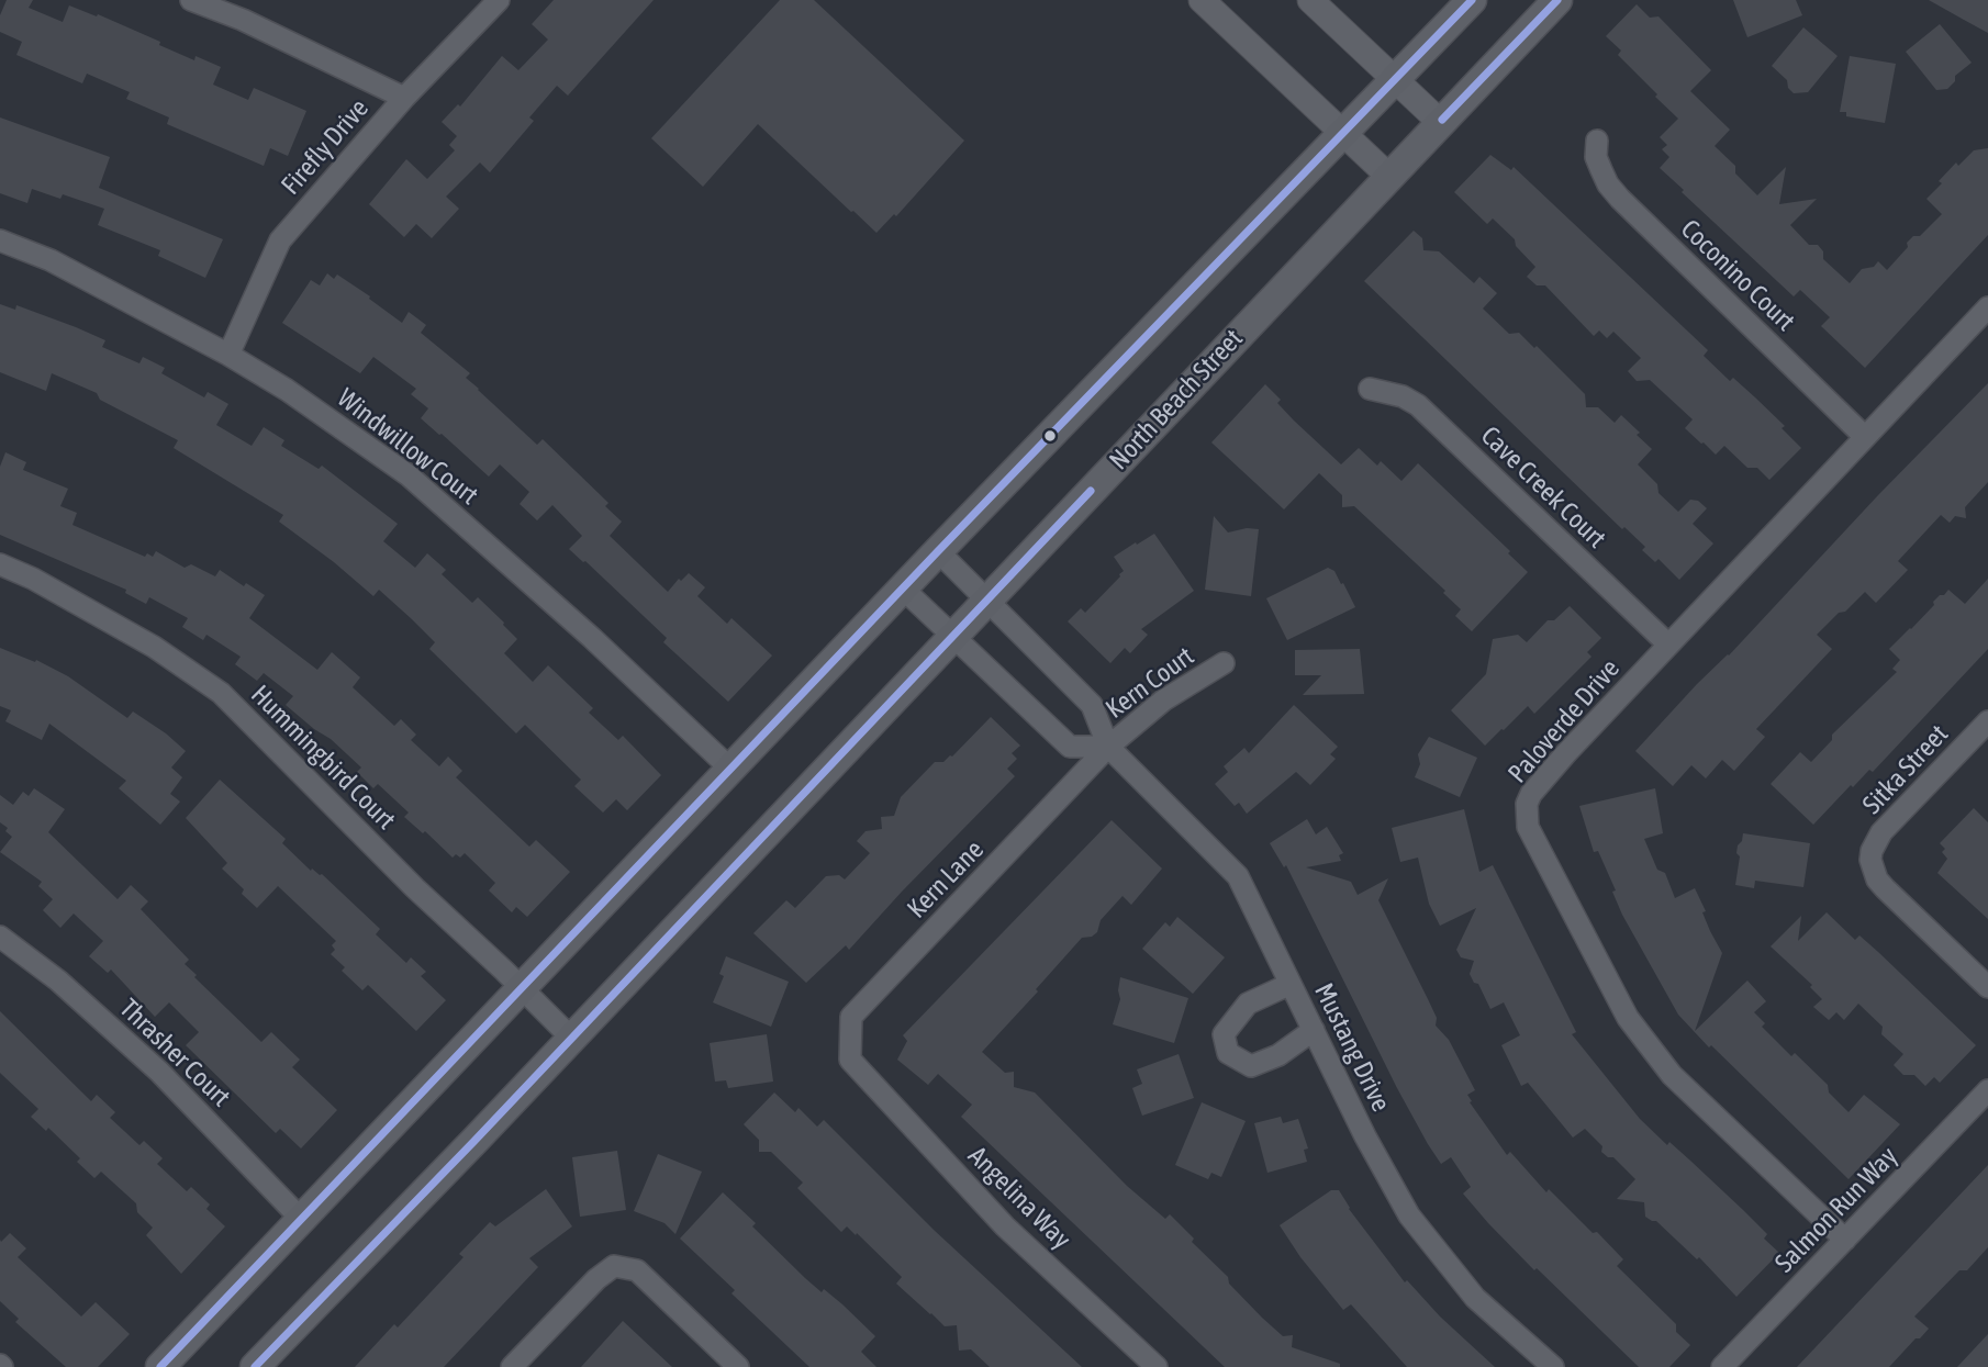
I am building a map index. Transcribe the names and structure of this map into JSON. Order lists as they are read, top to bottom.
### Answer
{
  "streets": {
    "main road": ["North Beach Street"],
    "street": [
      "Firefly Drive",
      "Coconino Court",
      "Windwillow Court",
      "Cave Creek Court",
      "Kern Court",
      "Paloverde Drive",
      "Hummingbird Court",
      "Sitka Street",
      "Kern Lane",
      "Mustang Drive",
      "Thrasher Court",
      "Angelina Way",
      "Salmon Run Way"
    ]
  },
  "crossings": [
    ["Firefly Drive", "Windwillow Court"],
    ["Coconino Court", "Paloverde Drive"],
    ["North Beach Street", "Hummingbird Court"],
    ["North Beach Street", "Mustang Drive"],
    ["Cave Creek Court", "Paloverde Drive"],
    ["Kern Court", "Kern Lane"],
    ["Kern Court", "Mustang Drive"],
    ["Paloverde Drive", "Salmon Run Way"],
    ["Kern Lane", "Mustang Drive"],
    ["Kern Lane", "Angelina Way"]
  ]
}
